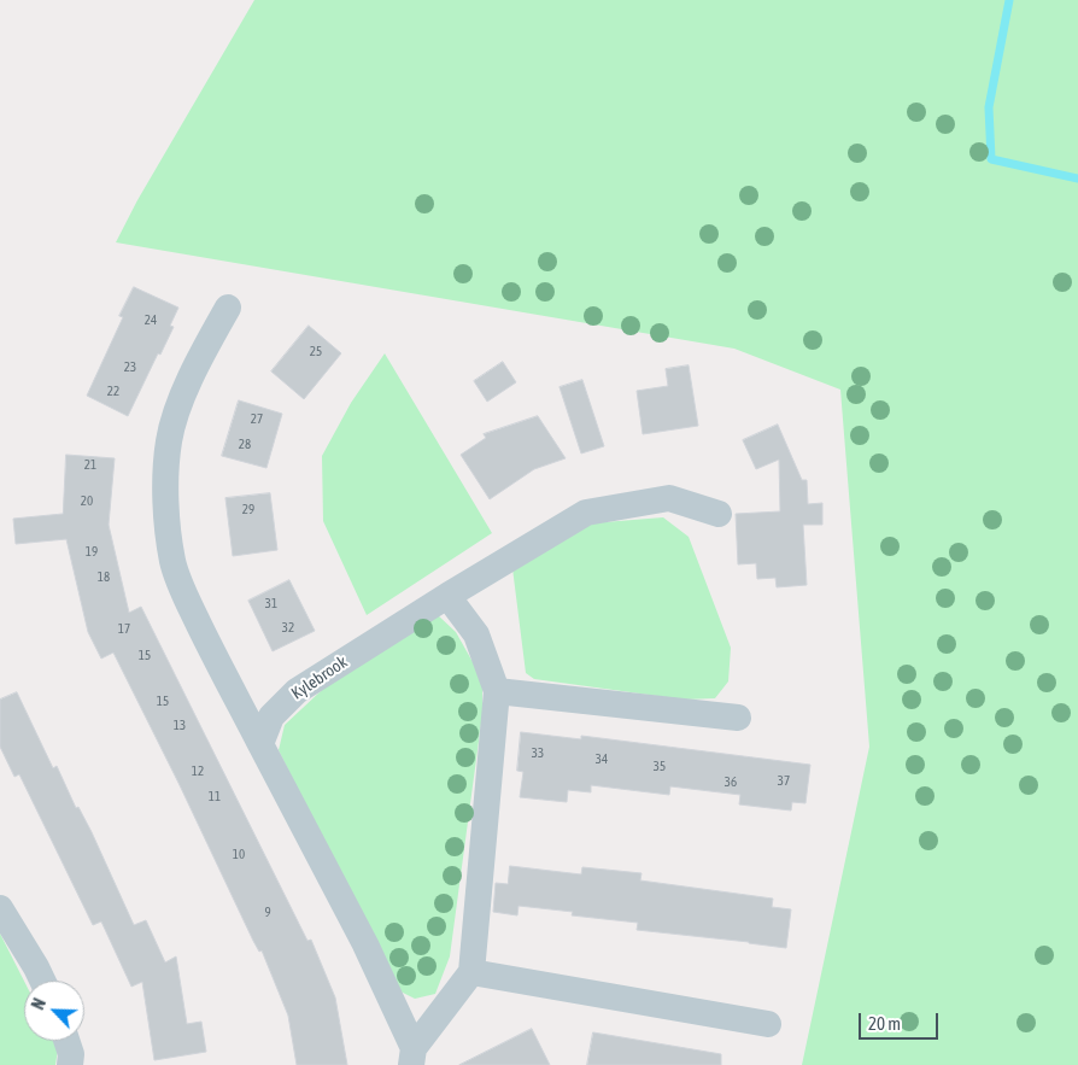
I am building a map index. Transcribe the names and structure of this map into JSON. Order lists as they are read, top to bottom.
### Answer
{
  "streets": {
    "street": ["Kylebrook"]
  },
  "house_numbers": [
    "24",
    "25",
    "23",
    "22",
    "27",
    "28",
    "21",
    "20",
    "29",
    "19",
    "18",
    "31",
    "32",
    "17",
    "15",
    "15",
    "13",
    "33",
    "34",
    "35",
    "12",
    "37",
    "36",
    "11",
    "10",
    "9"
  ],
  "scale_bar": "20 m",
  "north": "top left"
}
